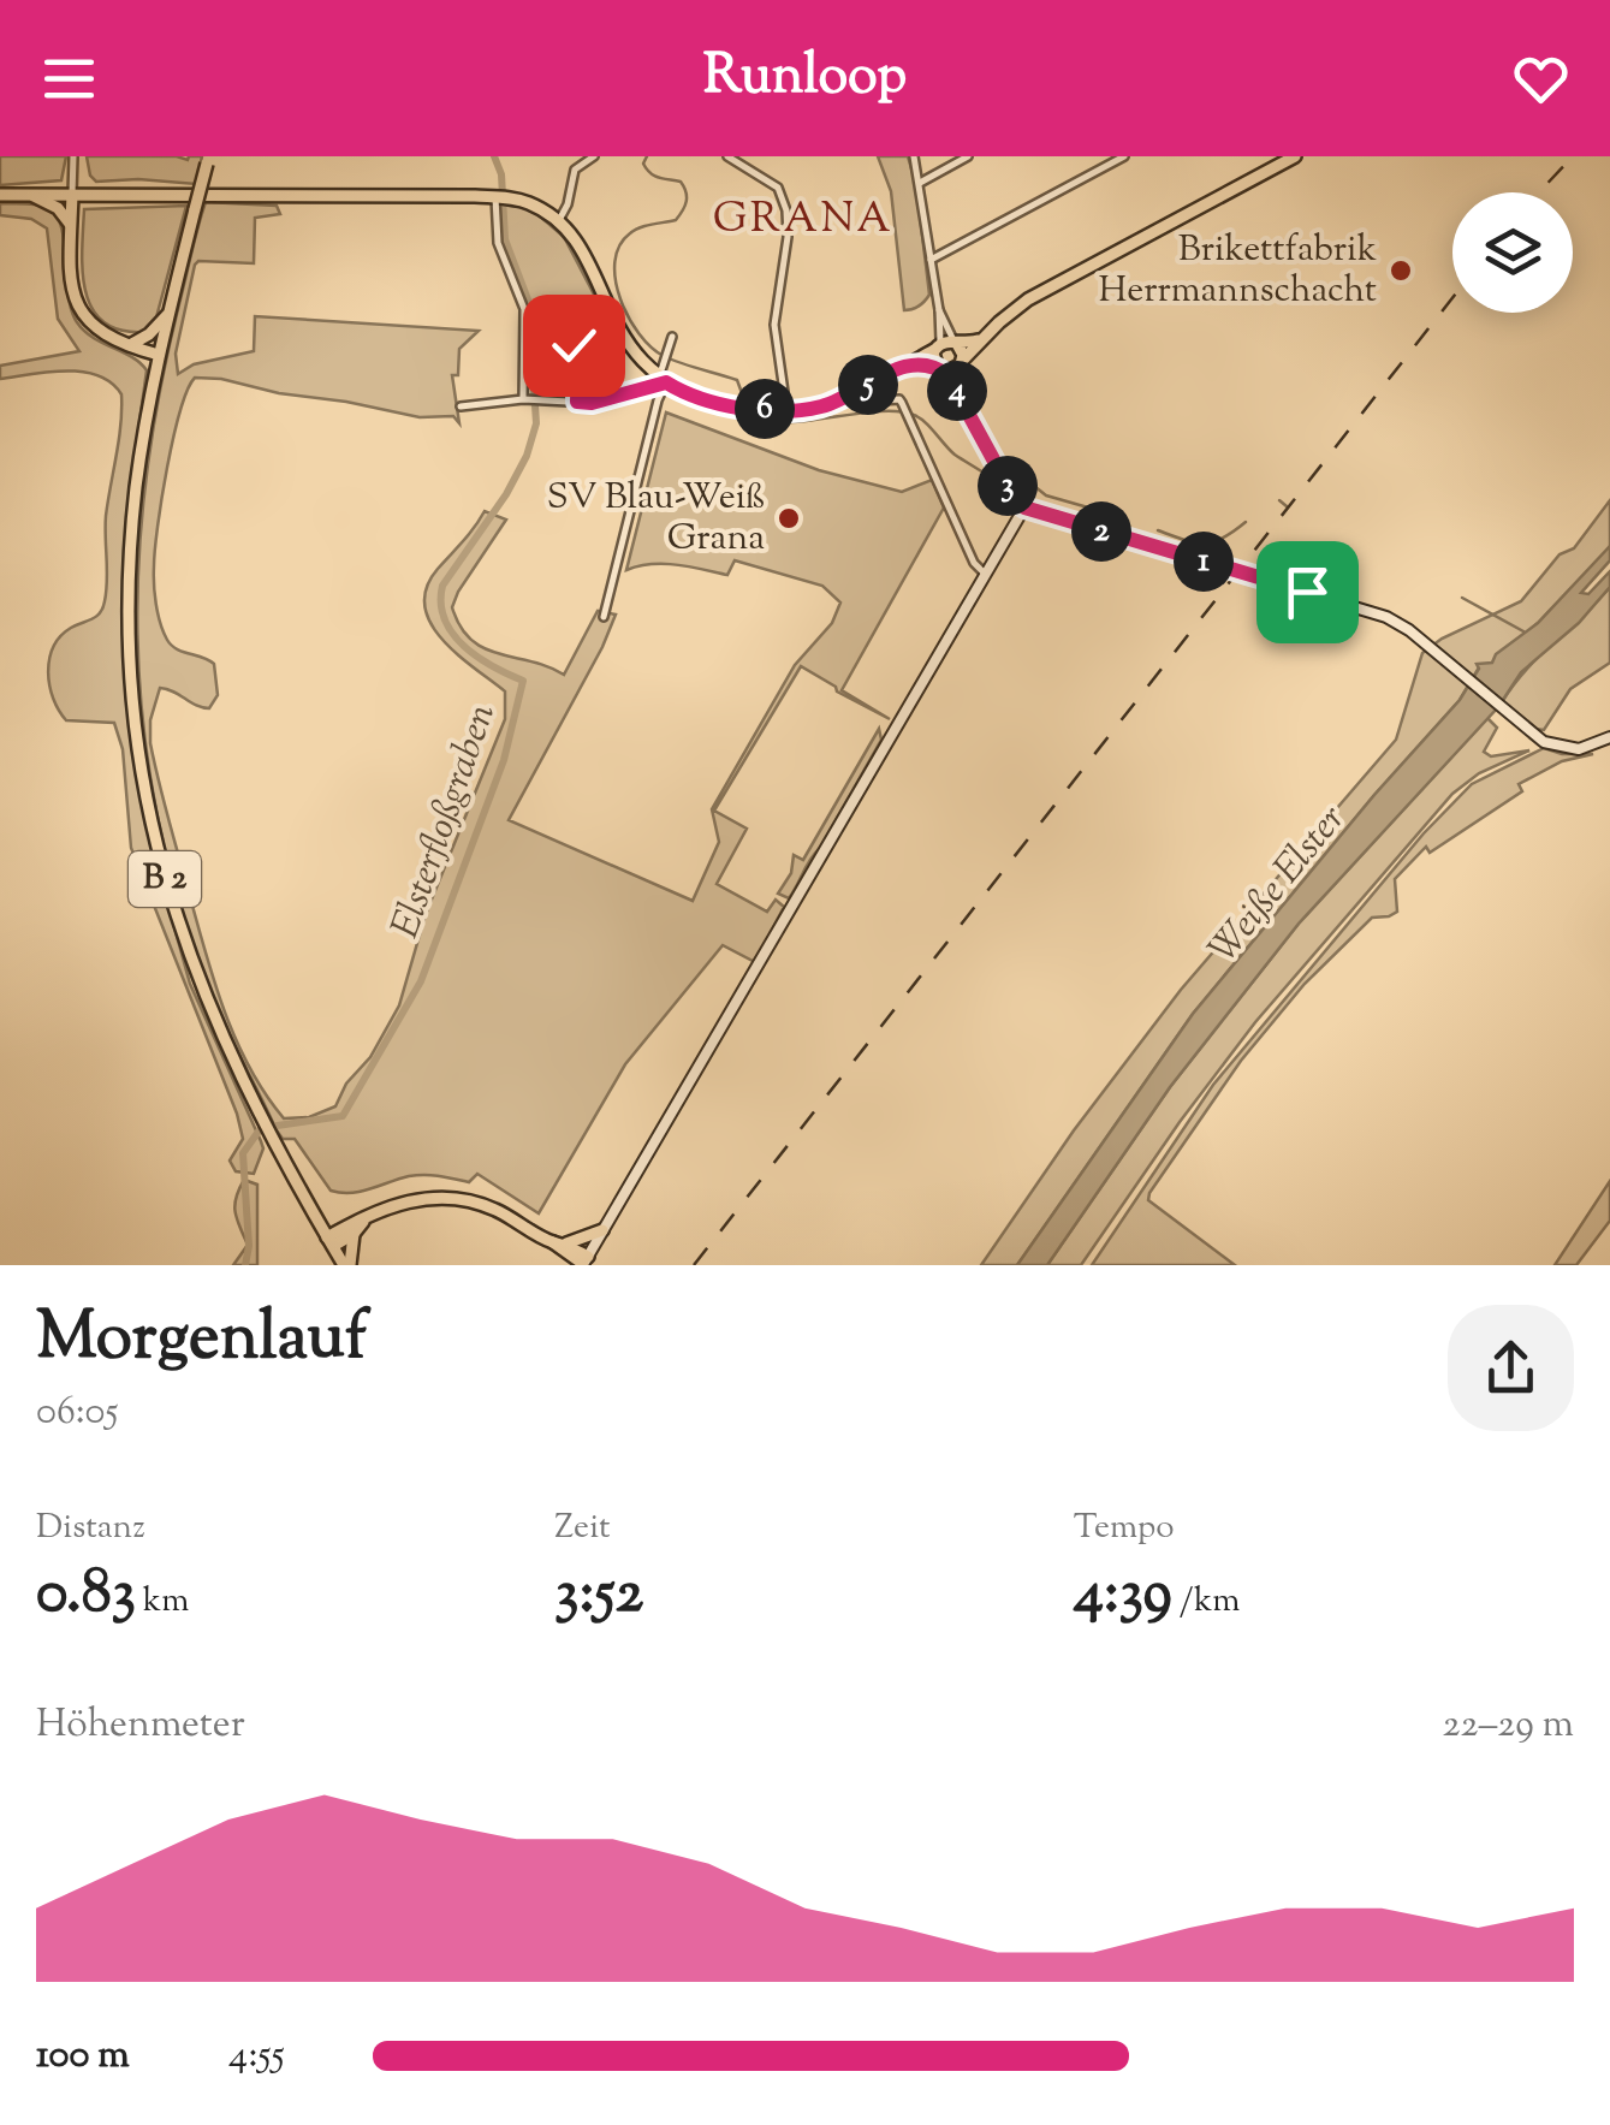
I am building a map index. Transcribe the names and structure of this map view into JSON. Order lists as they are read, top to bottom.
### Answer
{
  "streets": {
    "main road": ["B 2"]
  },
  "districts": ["GRANA"],
  "water": ["Elsterfloßgraben", "Weiße Elster"],
  "places": ["Brikettfabrik Herrmannschacht", "SV Blau-Weiß Grana"],
  "page": {
    "header": "Runloop",
    "pins": [
      "5",
      "4",
      "6",
      "3",
      "2",
      "1"
    ],
    "heading": ["Morgenlauf", "06:05"],
    "stats": [
      ["Distanz", "0.83 km"],
      ["Zeit", "3:52"],
      ["Tempo", "4:39 /km"]
    ],
    "chart": ["Höhenmeter", "22–29 m"],
    "list": [
      {
        "name": "100 m",
        "note": "4:55"
      }
    ]
  }
}
